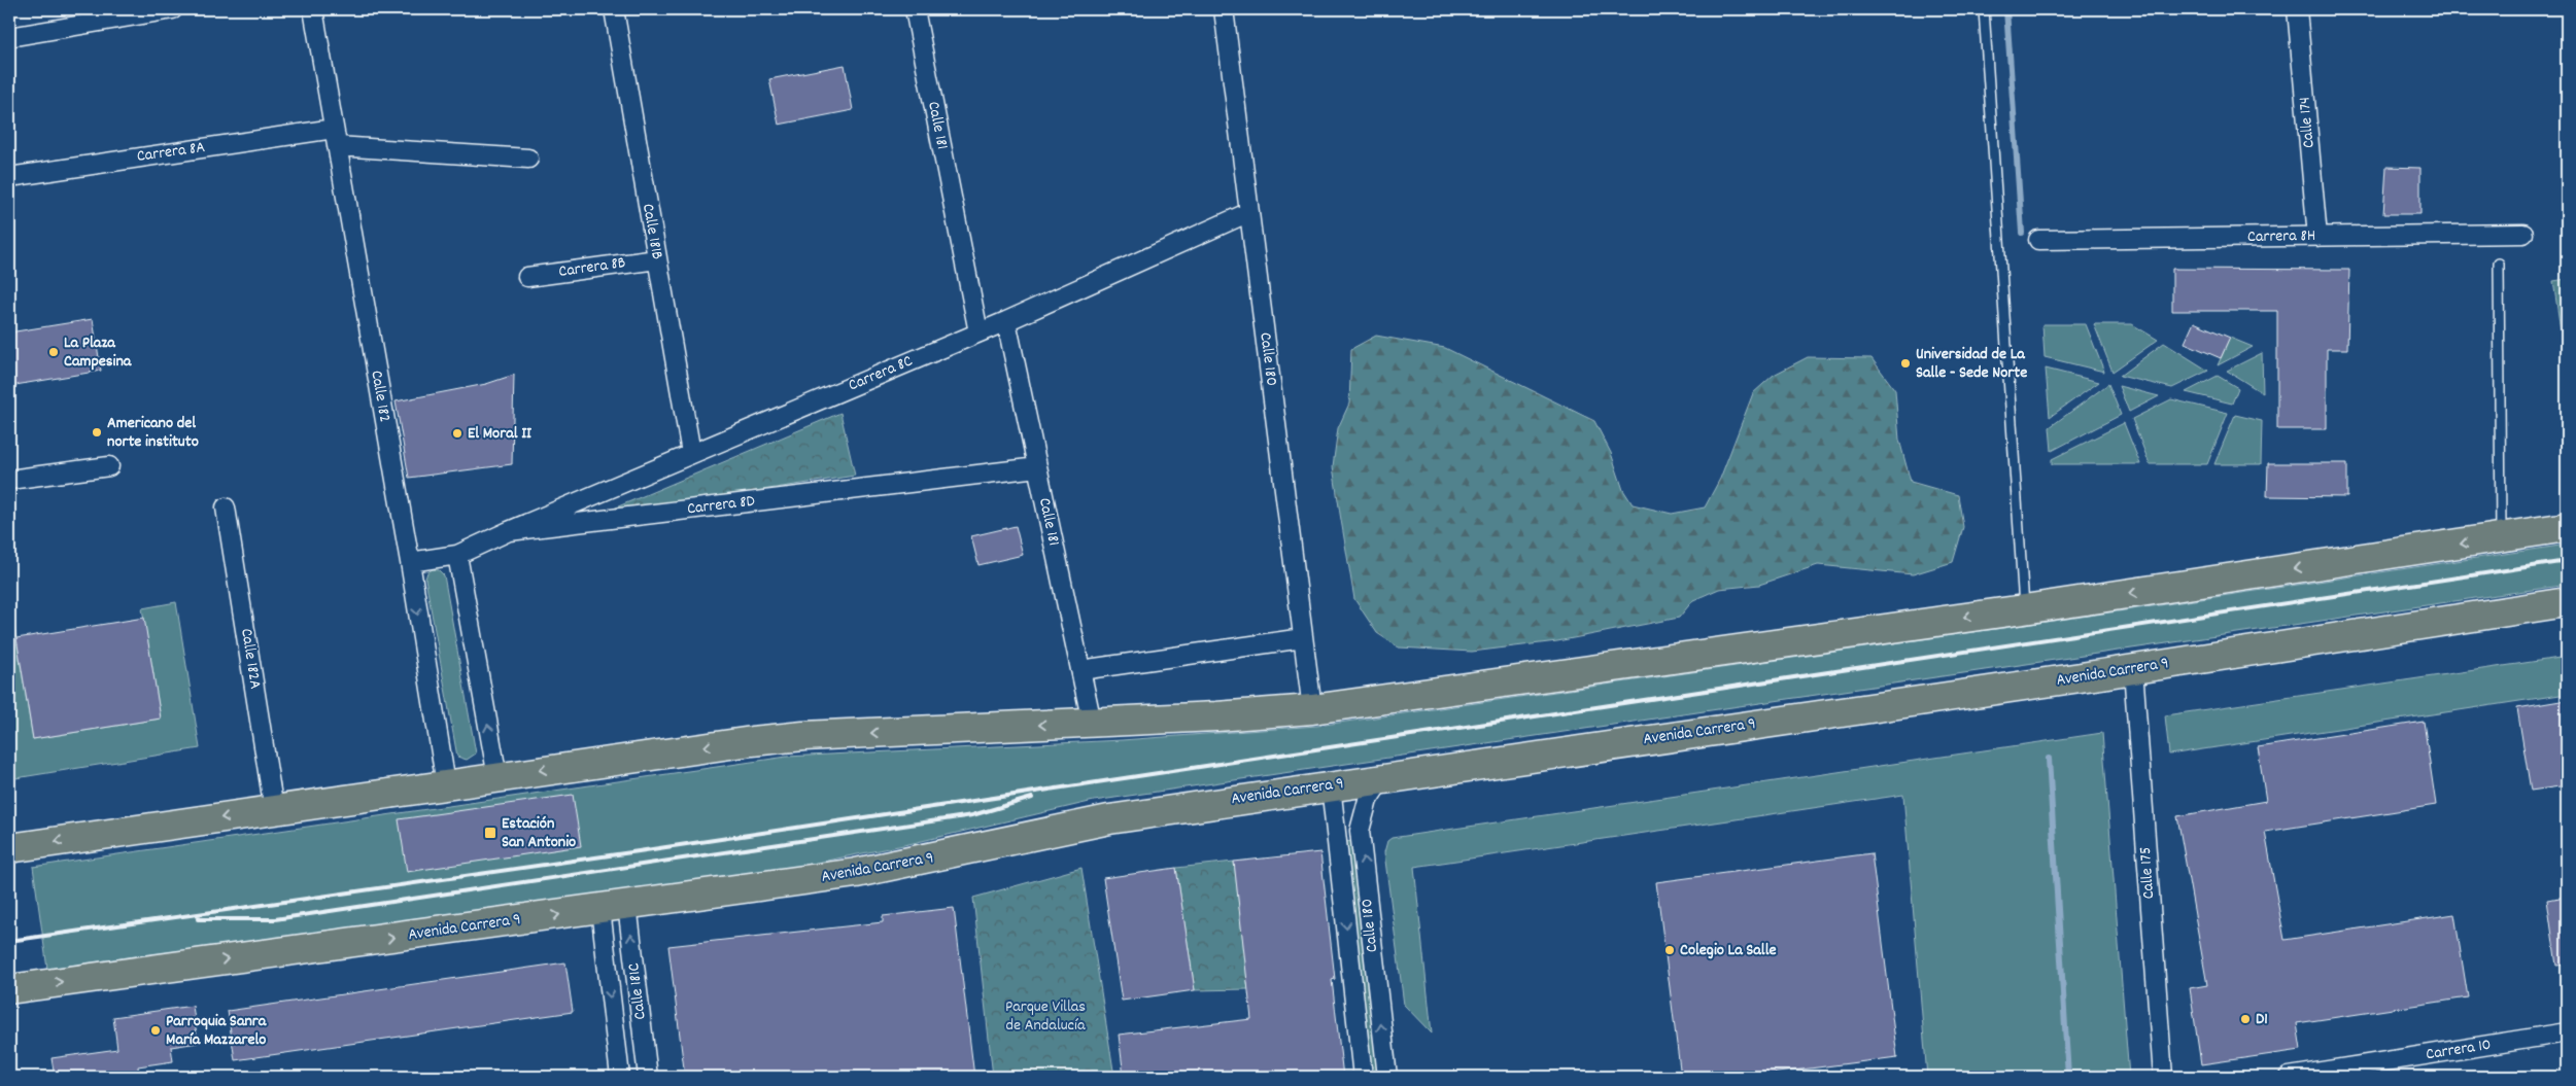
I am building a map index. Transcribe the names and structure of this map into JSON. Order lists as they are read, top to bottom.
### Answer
{
  "streets": {
    "main road": ["Avenida Carrera 9"],
    "street": [
      "Calle 174",
      "Calle 181",
      "Carrera 8A",
      "Calle 181B",
      "Carrera 8H",
      "Carrera 8B",
      "Calle 180",
      "Carrera 8C",
      "Calle 182",
      "Carrera 8D",
      "Calle 182A",
      "Calle 175",
      "Calle 181C",
      "Carrera 10"
    ]
  },
  "crossings": [
    ["Calle 174", "Carrera 8H"],
    ["Calle 181", "Carrera 8C"],
    ["Calle 181", "Carrera 8D"],
    ["Carrera 8A", "Calle 182"],
    ["Calle 181B", "Carrera 8B"],
    ["Calle 181B", "Carrera 8C"],
    ["Calle 180", "Carrera 8C"],
    ["Calle 180", "Avenida Carrera 9"],
    ["Carrera 8C", "Carrera 8D"],
    ["Calle 182", "Carrera 8D"],
    ["Avenida Carrera 9", "Calle 175"],
    ["Avenida Carrera 9", "Calle 181C"]
  ],
  "parks": ["Parque Villas de Andalucía"],
  "places": {
    "other": [
      "La Plaza Campesina",
      "Universidad de La Salle - Sede Norte",
      "Americano del norte instituto",
      "El Moral II",
      "Colegio La Salle",
      "D1",
      "Parroquia Sanra María Mazzarelo"
    ],
    "transit": ["Estación San Antonio"]
  }
}
